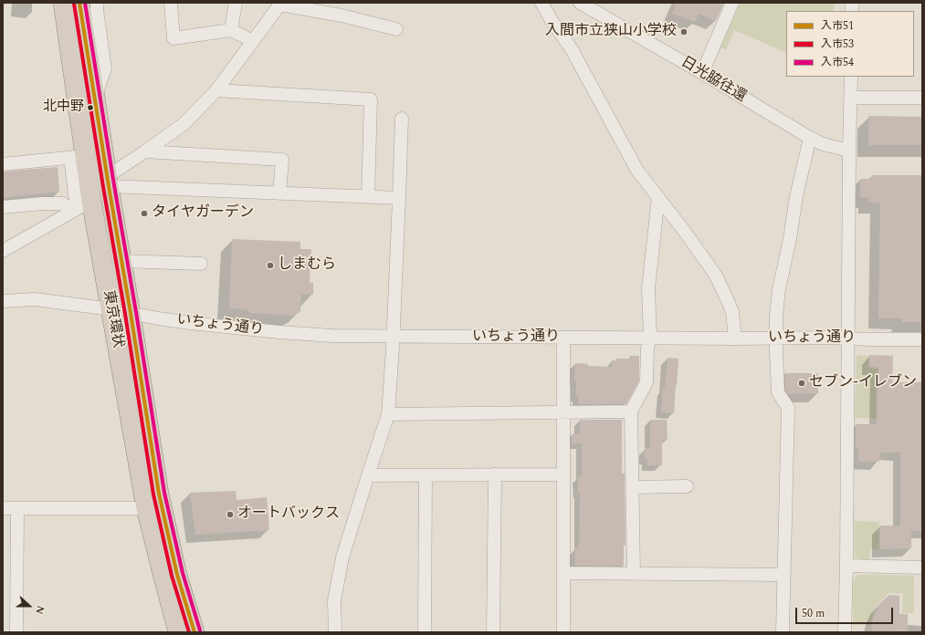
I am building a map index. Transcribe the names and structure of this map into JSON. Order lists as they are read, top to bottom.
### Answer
{
  "streets": {
    "highway": ["東京環状"],
    "street": ["日光脇往還", "いちょう通り"]
  },
  "crossings": [
    ["東京環状", "いちょう通り"]
  ],
  "places": [
    "入間市立狭山小学校",
    "北中野",
    "タイヤガーデン",
    "しまむら",
    "セブン-イレブン",
    "オートバックス"
  ],
  "lines": ["transit line 入市51", "transit line 入市54", "transit line 入市53"],
  "legend": ["入市51", "入市53", "入市54"],
  "scale_bar": "50 m",
  "north": "right"
}
